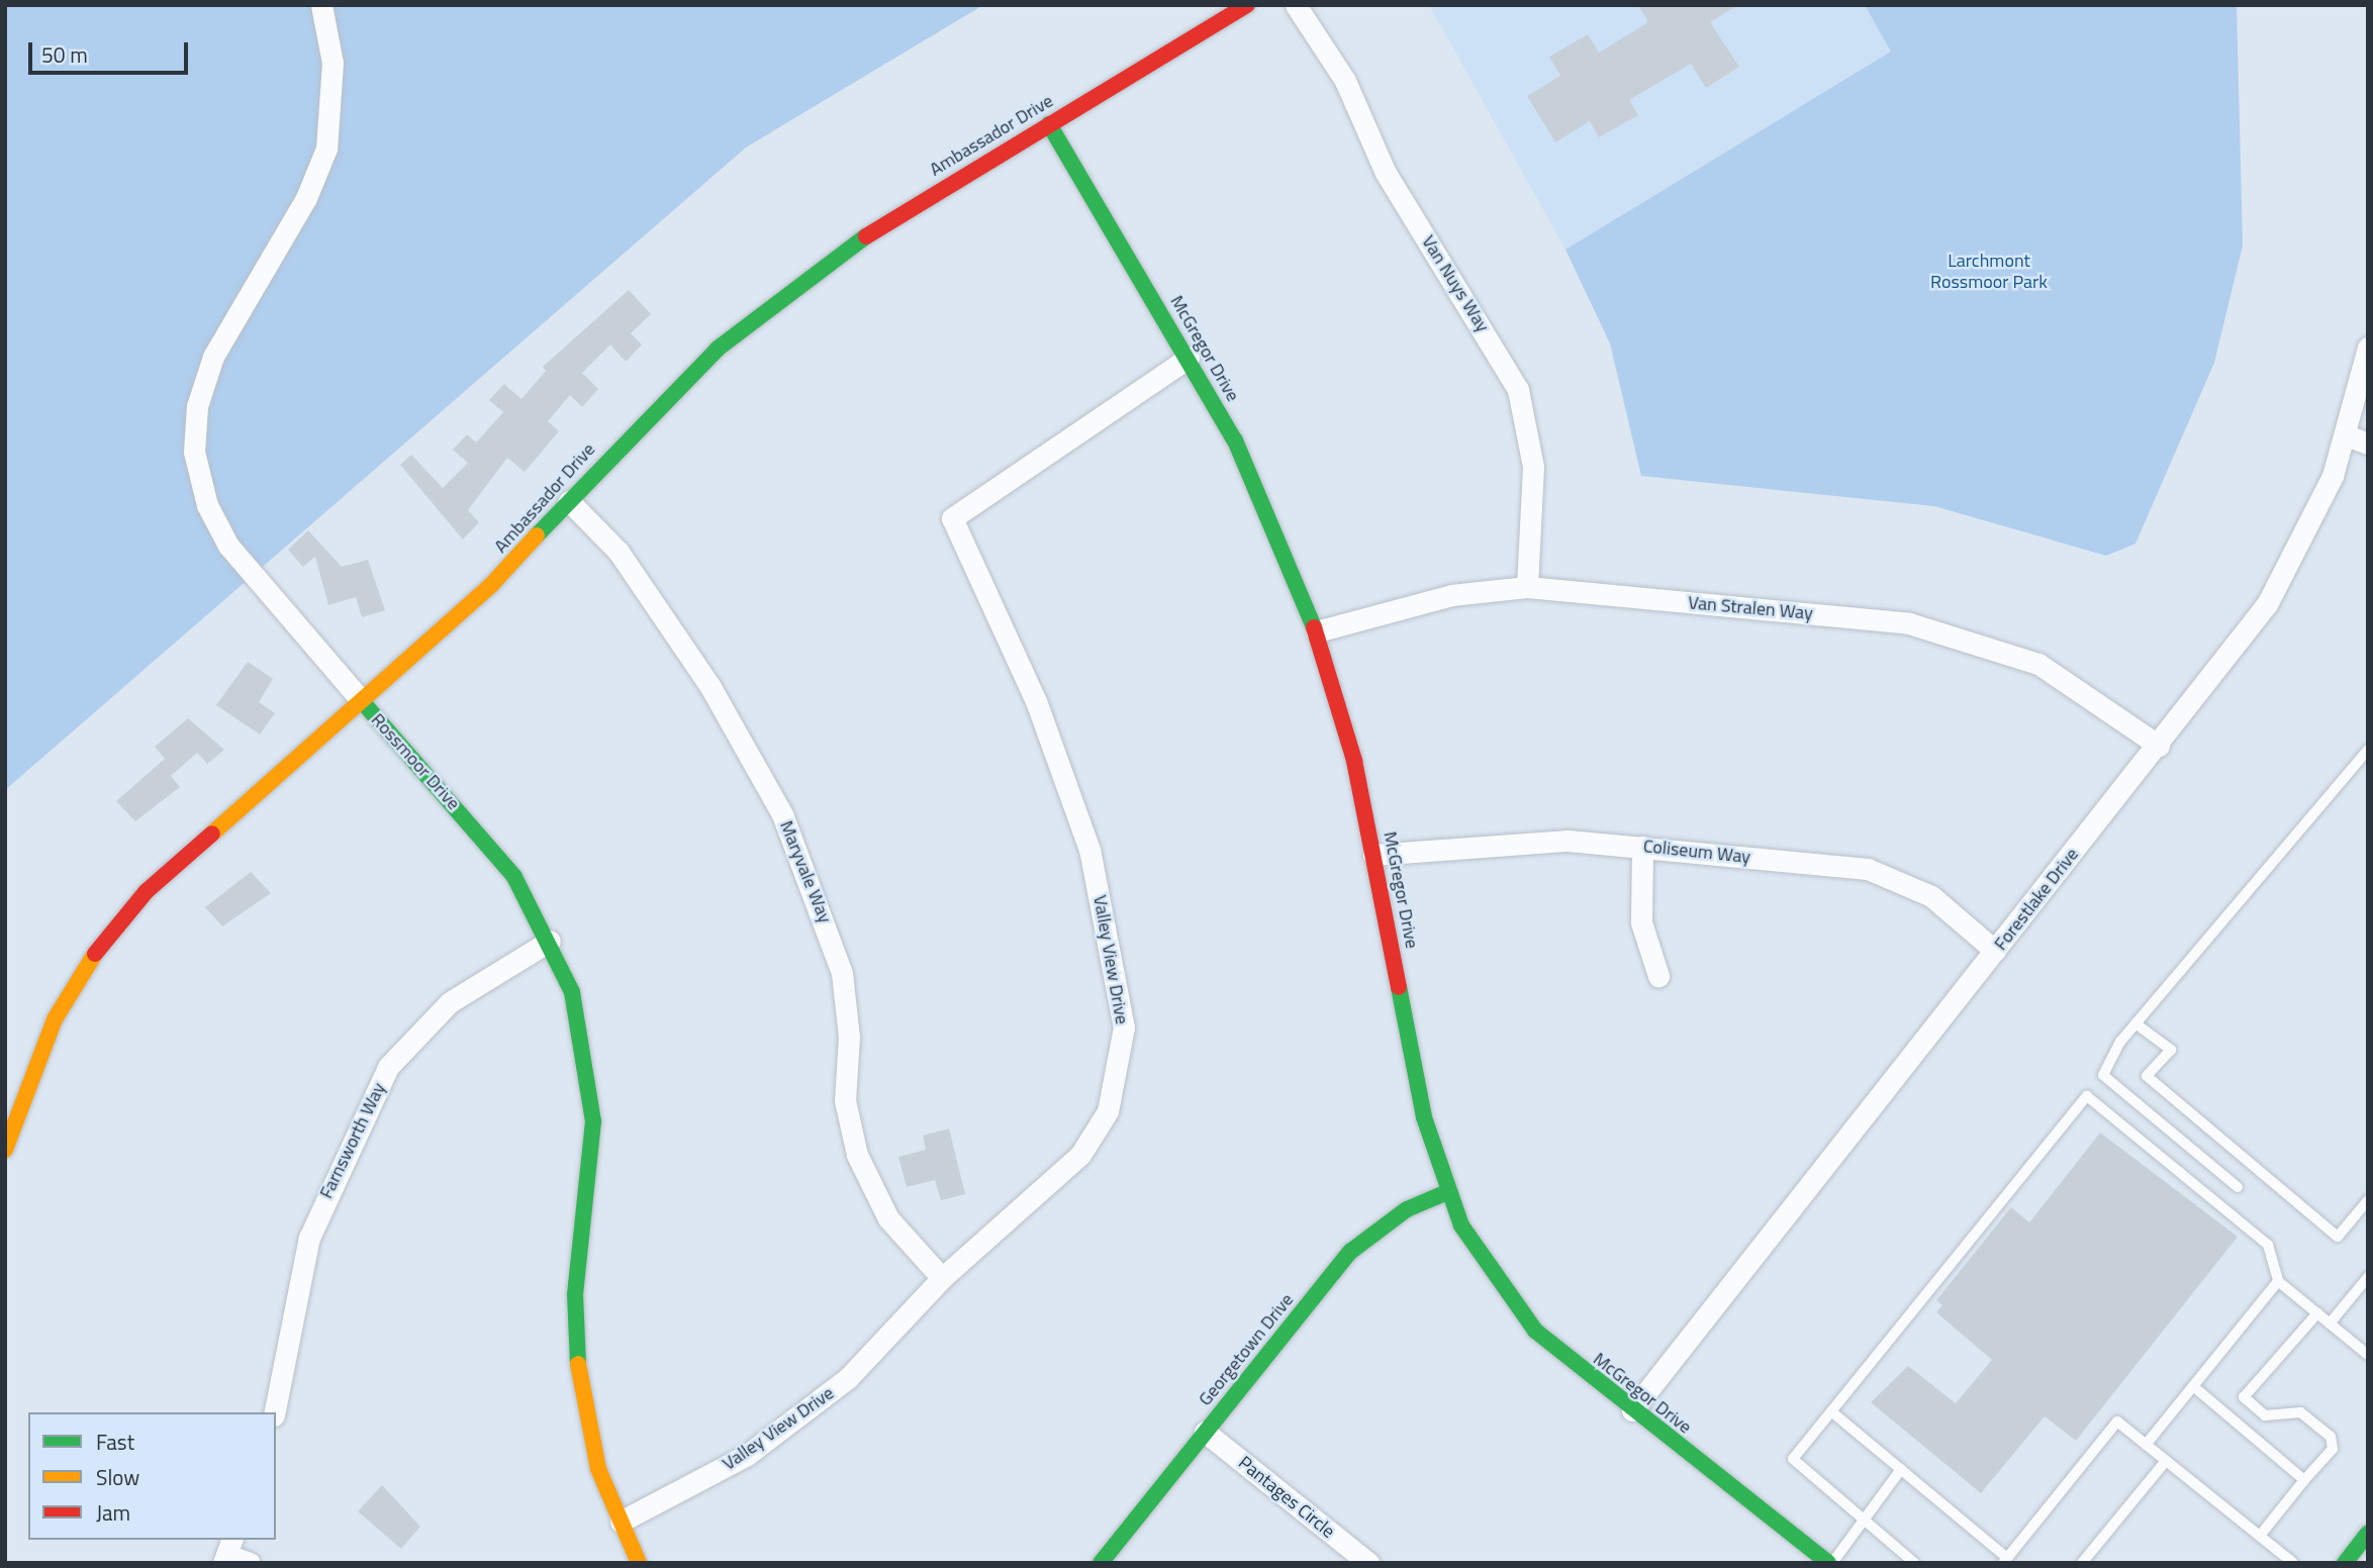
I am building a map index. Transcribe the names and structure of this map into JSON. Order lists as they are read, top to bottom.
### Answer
{
  "streets": {
    "street": [
      "Ambassador Drive",
      "Van Nuys Way",
      "McGregor Drive",
      "Van Stralen Way",
      "Rossmoor Drive",
      "Coliseum Way",
      "Maryvale Way",
      "Forestlake Drive",
      "Valley View Drive",
      "Farnsworth Way",
      "Georgetown Drive",
      "Pantages Circle"
    ]
  },
  "crossings": [
    ["Ambassador Drive", "McGregor Drive"],
    ["Ambassador Drive", "Rossmoor Drive"],
    ["Ambassador Drive", "Maryvale Way"],
    ["Van Nuys Way", "Van Stralen Way"],
    ["McGregor Drive", "Van Stralen Way"],
    ["McGregor Drive", "Coliseum Way"],
    ["McGregor Drive", "Forestlake Drive"],
    ["McGregor Drive", "Valley View Drive"],
    ["McGregor Drive", "Georgetown Drive"],
    ["Van Stralen Way", "Forestlake Drive"],
    ["Rossmoor Drive", "Valley View Drive"],
    ["Rossmoor Drive", "Farnsworth Way"],
    ["Coliseum Way", "Forestlake Drive"],
    ["Maryvale Way", "Valley View Drive"],
    ["Georgetown Drive", "Pantages Circle"]
  ],
  "parks": ["Larchmont Rossmoor Park"],
  "legend": ["Fast", "Slow", "Jam"],
  "scale_bar": "50 m"
}
